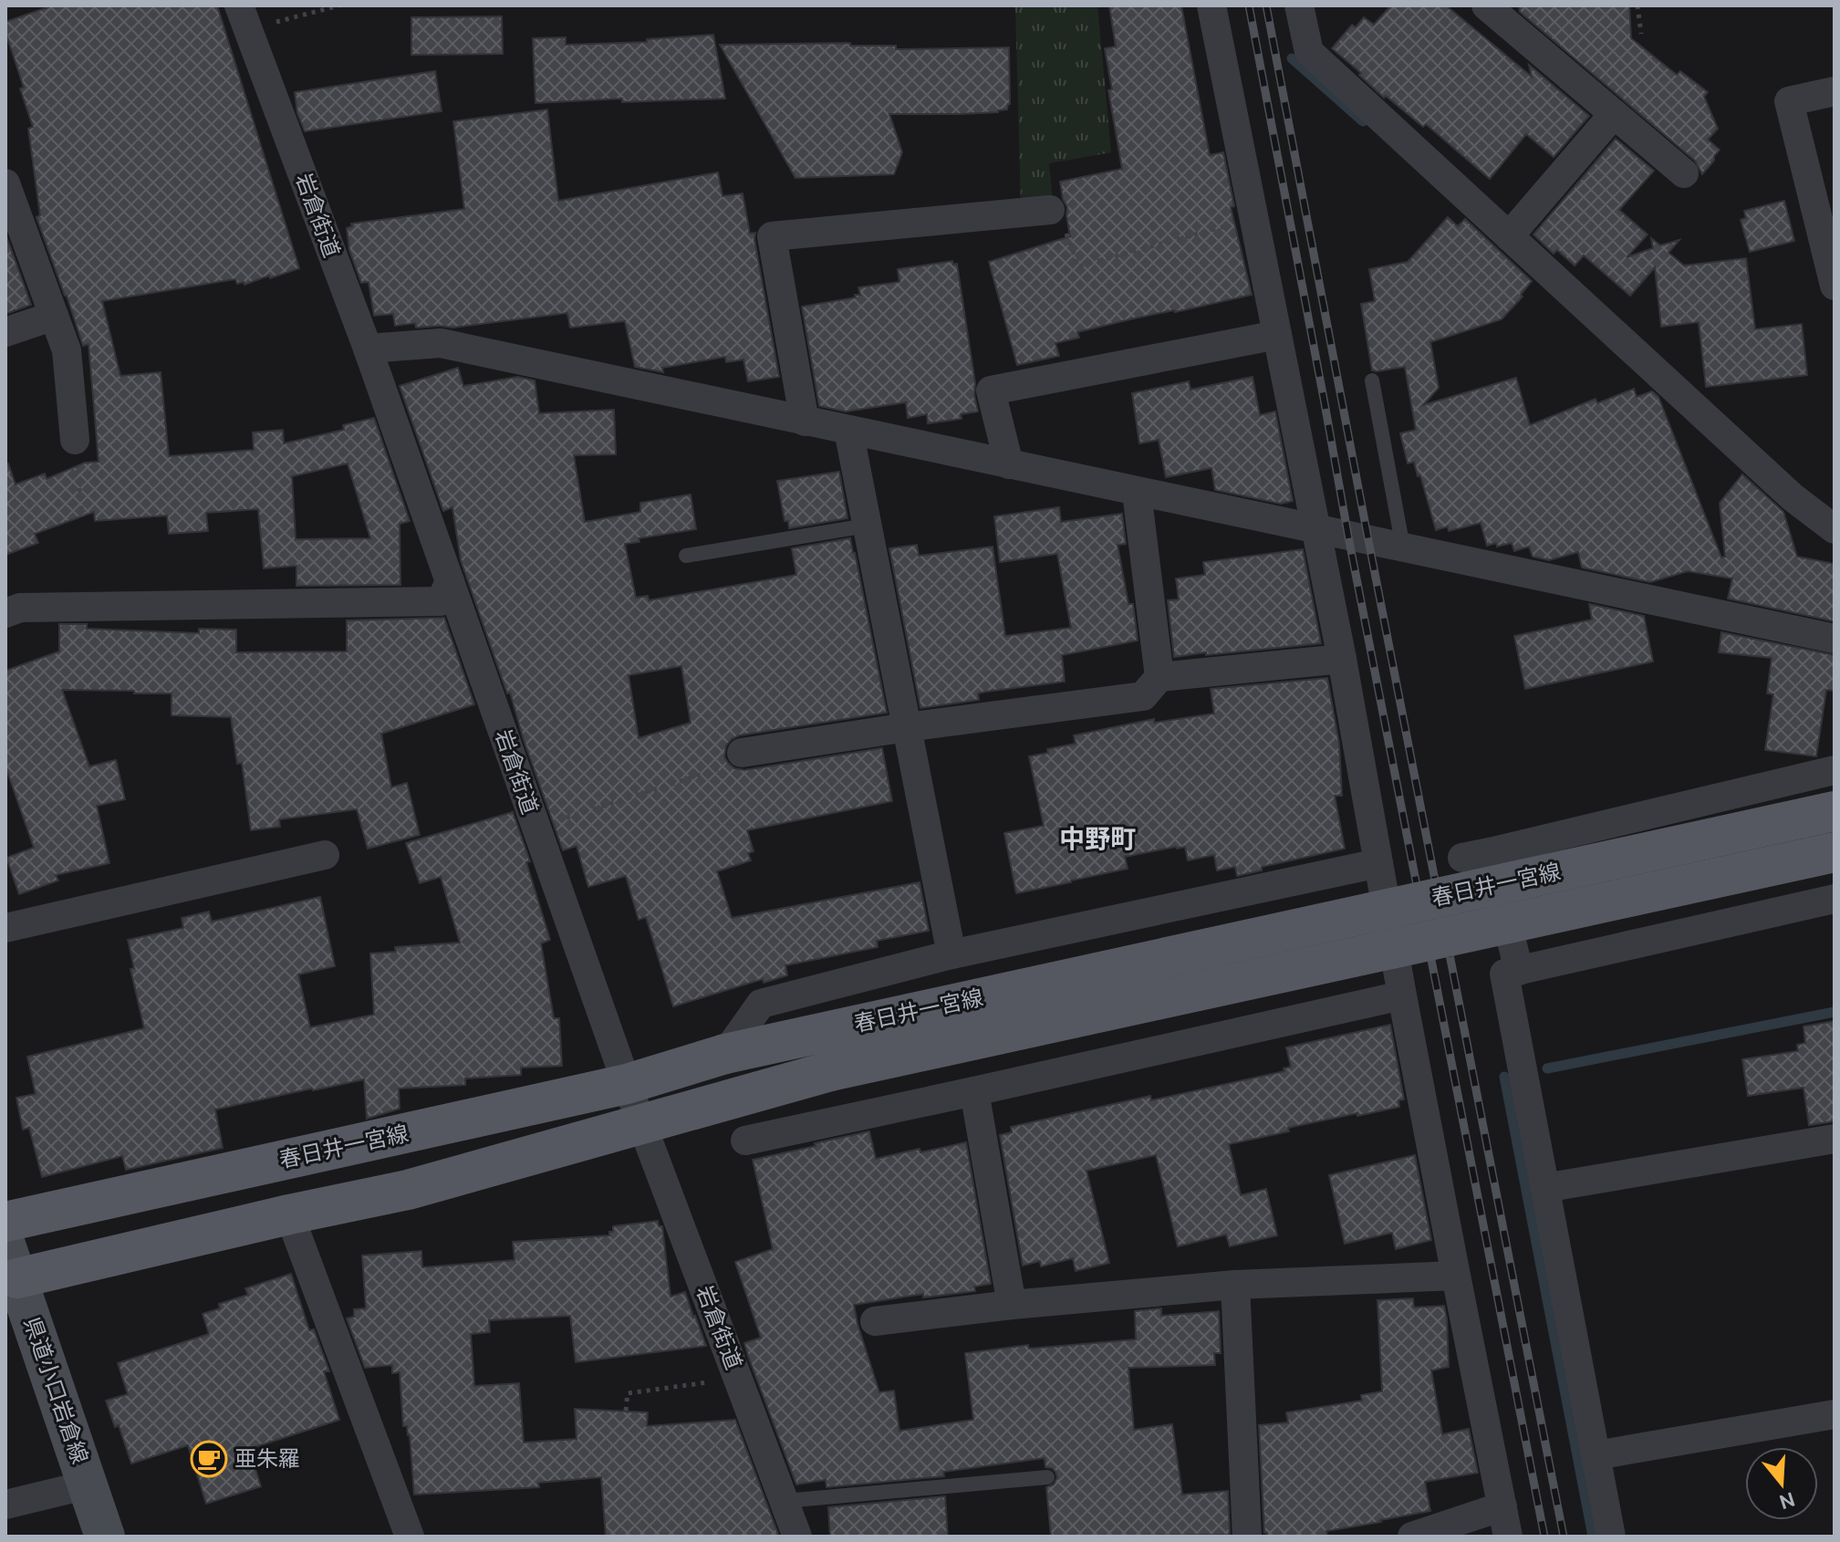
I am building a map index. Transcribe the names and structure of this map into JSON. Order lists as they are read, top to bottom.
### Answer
{
  "streets": {
    "main road": ["春日井一宮線", "県道小口岩倉線"],
    "street": ["岩倉街道"]
  },
  "crossings": [
    ["岩倉街道", "春日井一宮線"],
    ["春日井一宮線", "県道小口岩倉線"]
  ],
  "districts": ["中野町"],
  "places": {
    "cafe": ["亜朱羅"]
  },
  "north": "bottom"
}
